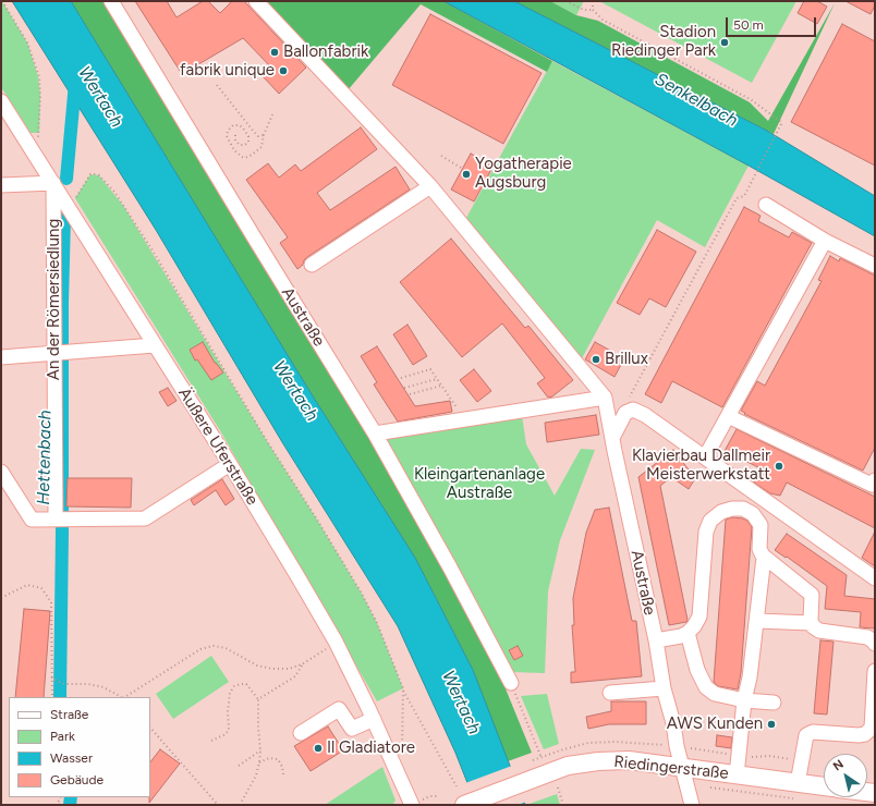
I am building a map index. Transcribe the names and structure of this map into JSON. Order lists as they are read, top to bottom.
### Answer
{
  "streets": {
    "main road": ["Riedingerstraße"],
    "street": ["An der Römersiedlung", "Austraße", "Äußere Uferstraße"]
  },
  "crossings": [
    ["An der Römersiedlung", "Äußere Uferstraße"],
    ["Austraße", "Riedingerstraße"]
  ],
  "water": ["Wertach", "Senkelbach", "Hettenbach"],
  "parks": ["Kleingartenanlage Austraße"],
  "places": [
    "Stadion Riedinger Park",
    "Ballonfabrik",
    "fabrik unique",
    "Yogatherapie Augsburg",
    "Brillux",
    "Klavierbau Dallmeir Meisterwerkstatt",
    "AWS Kunden",
    "Il Gladiatore"
  ],
  "legend": [
    "Straße",
    "Park",
    "Wasser",
    "Gebäude"
  ],
  "scale_bar": "50 m",
  "north": "top left"
}
